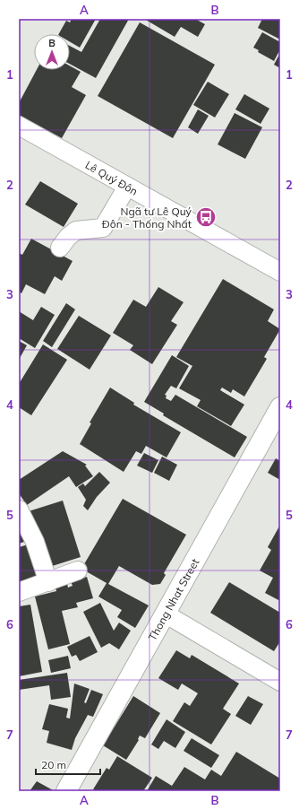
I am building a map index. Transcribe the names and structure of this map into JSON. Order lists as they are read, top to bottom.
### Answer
{
  "streets": {
    "street": ["Lê Quý Đôn", "Thong Nhat Street"]
  },
  "places": {
    "bus stop": ["Ngã tư Lê Quý Đôn - Thống Nhất"]
  },
  "scale_bar": "20 m",
  "north": "top",
  "grid": {
    "columns": ["A", "B"],
    "rows": [
      "1",
      "2",
      "3",
      "4",
      "5",
      "6",
      "7"
    ]
  }
}
